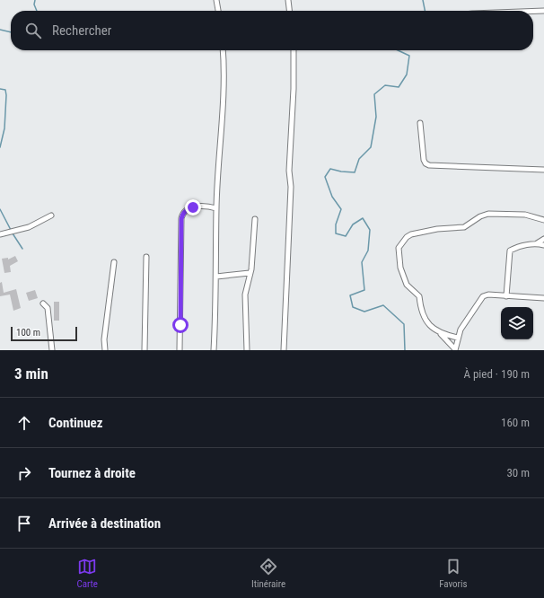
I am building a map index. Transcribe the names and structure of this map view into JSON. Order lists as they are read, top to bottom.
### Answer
{
  "scale_bar": "100 m",
  "page": {
    "search": "Rechercher",
    "scale": "100 m",
    "heading": ["3 min", "À pied · 190 m"],
    "list": [
      ["Continuez", "160 m"],
      ["Tournez à droite", "30 m"],
      "Arrivée à destination"
    ],
    "nav": ["Carte", "Itinéraire", "Favoris"]
  }
}
